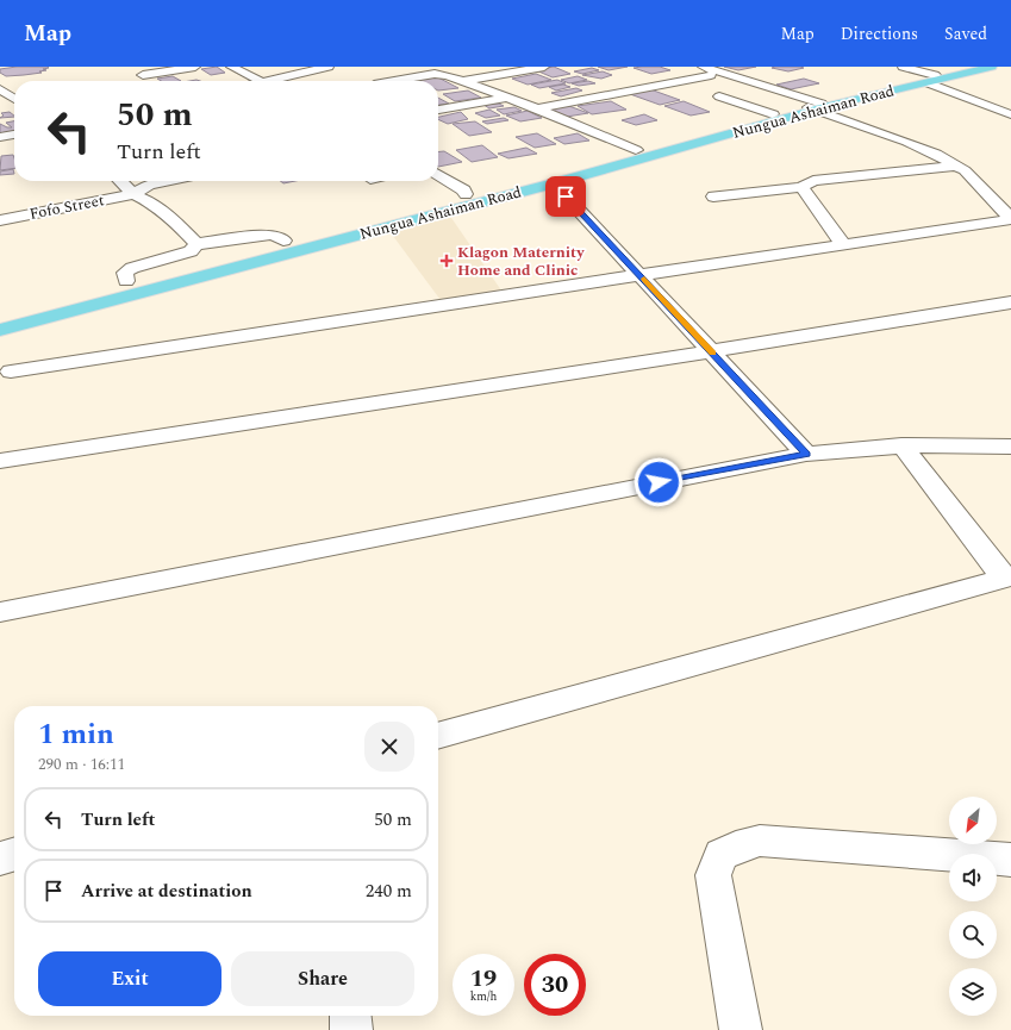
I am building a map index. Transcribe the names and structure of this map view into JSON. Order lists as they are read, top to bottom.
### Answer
{
  "streets": {
    "main road": ["Nungua Ashaiman Road"],
    "street": ["Fofo Street"]
  },
  "places": {
    "health": ["Klagon Maternity Home and Clinic"]
  },
  "north": "bottom left",
  "page": {
    "header": "Map",
    "nav": ["Map", "Directions", "Saved"],
    "turn": ["50 m", "Turn left"],
    "heading": ["1 min", "290 m · 16:11"],
    "list": [
      {
        "name": "Turn left",
        "value": "50 m"
      },
      {
        "name": "Arrive at destination",
        "value": "240 m"
      }
    ],
    "buttons": ["Exit", "Share"],
    "speed": "19 km/h",
    "limit": "30"
  }
}
